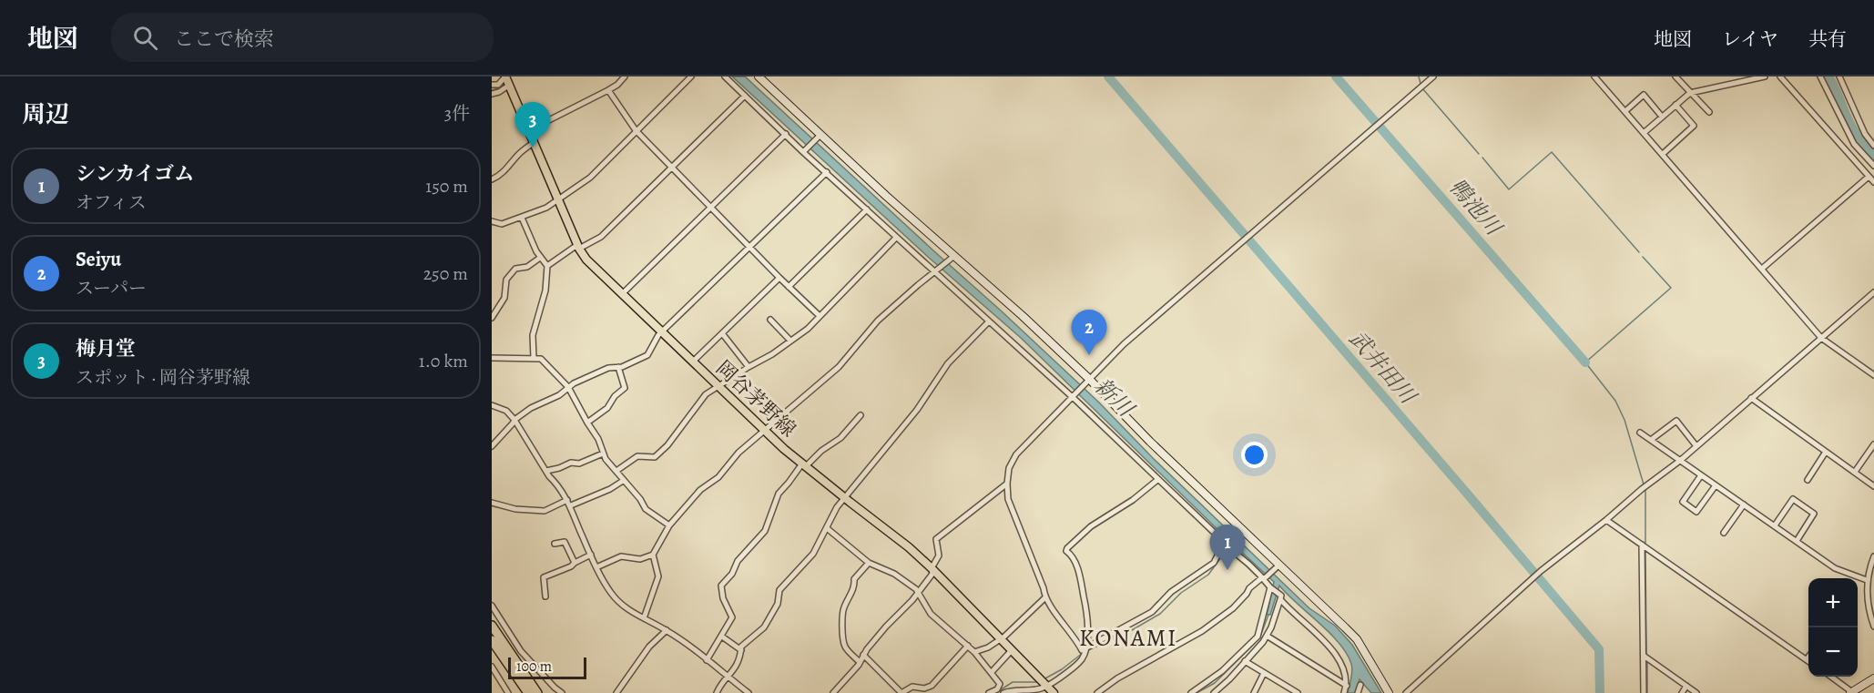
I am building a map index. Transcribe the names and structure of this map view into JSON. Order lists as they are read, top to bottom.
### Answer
{
  "streets": {
    "main road": ["岡谷茅野線"]
  },
  "districts": ["KONAMI"],
  "water": ["鴨池川", "武井田川", "新川"],
  "scale_bar": "100 m",
  "page": {
    "header": "地図",
    "search": "ここで検索",
    "nav": ["地図", "レイヤ", "共有"],
    "heading": ["周辺", "3件"],
    "pins": ["3", "2", "1"],
    "list": [
      {
        "mark": "1",
        "name": "シンカイゴム",
        "note": "オフィス",
        "value": "150 m"
      },
      {
        "mark": "2",
        "name": "Seiyu",
        "note": "スーパー",
        "value": "250 m"
      },
      {
        "mark": "3",
        "name": "梅月堂",
        "note": "スポット · 岡谷茅野線",
        "value": "1.0 km"
      }
    ],
    "map_buttons": ["+", "−"],
    "scale": "100 m"
  }
}
